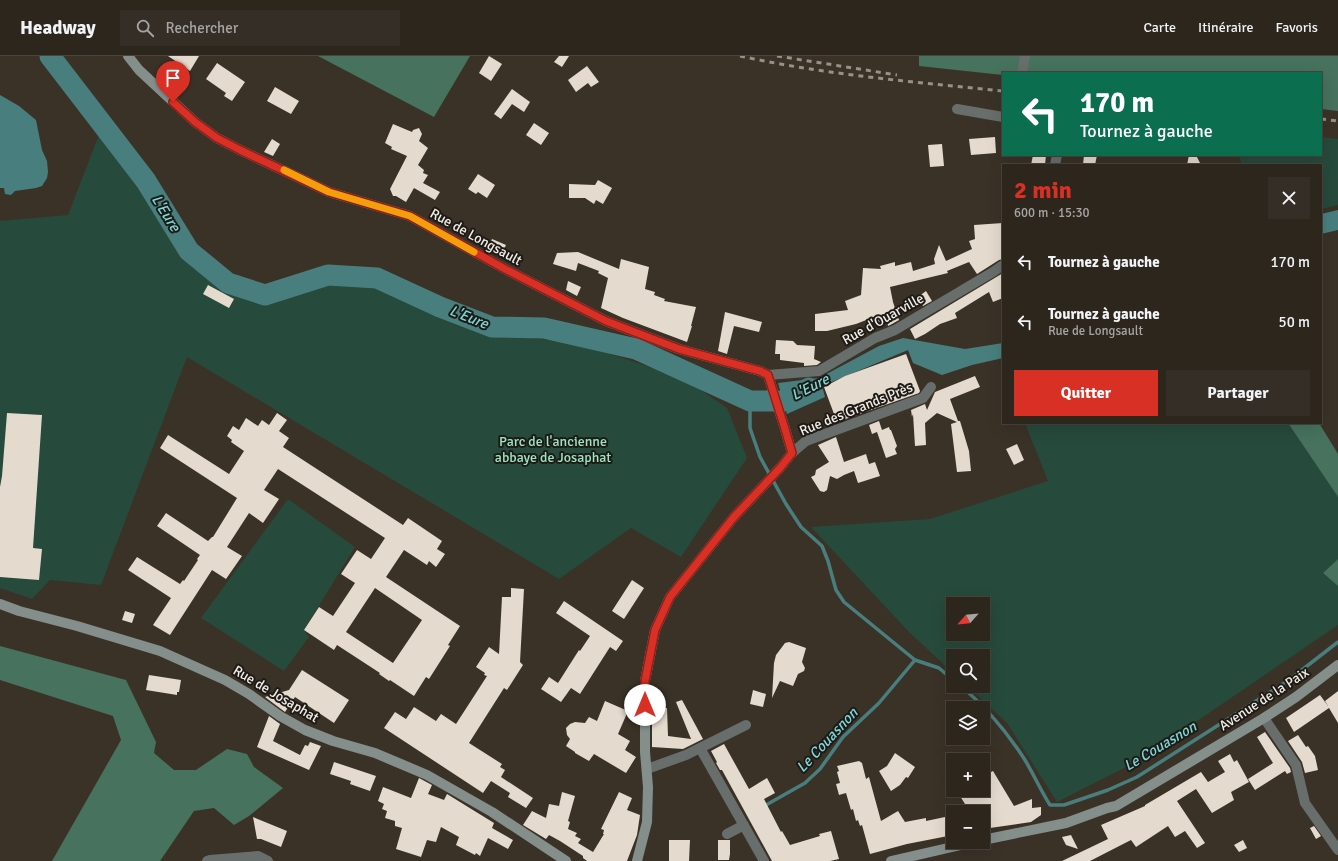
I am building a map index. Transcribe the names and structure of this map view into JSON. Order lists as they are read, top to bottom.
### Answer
{
  "streets": {
    "street": [
      "Rue de Longsault",
      "Rue d'Ouarville",
      "Rue des Grands Près",
      "Rue de Josaphat",
      "Avenue de la Paix"
    ]
  },
  "crossings": [
    ["Rue de Longsault", "Rue d'Ouarville"]
  ],
  "water": ["L'Eure", "Le Couasnon"],
  "parks": ["Parc de l'ancienne abbaye de Josaphat"],
  "north": "bottom left",
  "page": {
    "header": "Headway",
    "search": "Rechercher",
    "nav": ["Carte", "Itinéraire", "Favoris"],
    "turn": ["170 m", "Tournez à gauche"],
    "heading": ["2 min", "600 m · 15:30"],
    "list": [
      {
        "name": "Tournez à gauche",
        "value": "170 m"
      },
      {
        "name": "Tournez à gauche",
        "note": "Rue de Longsault",
        "value": "50 m"
      }
    ],
    "buttons": ["Quitter", "Partager"],
    "map_buttons": ["+", "−"]
  }
}
